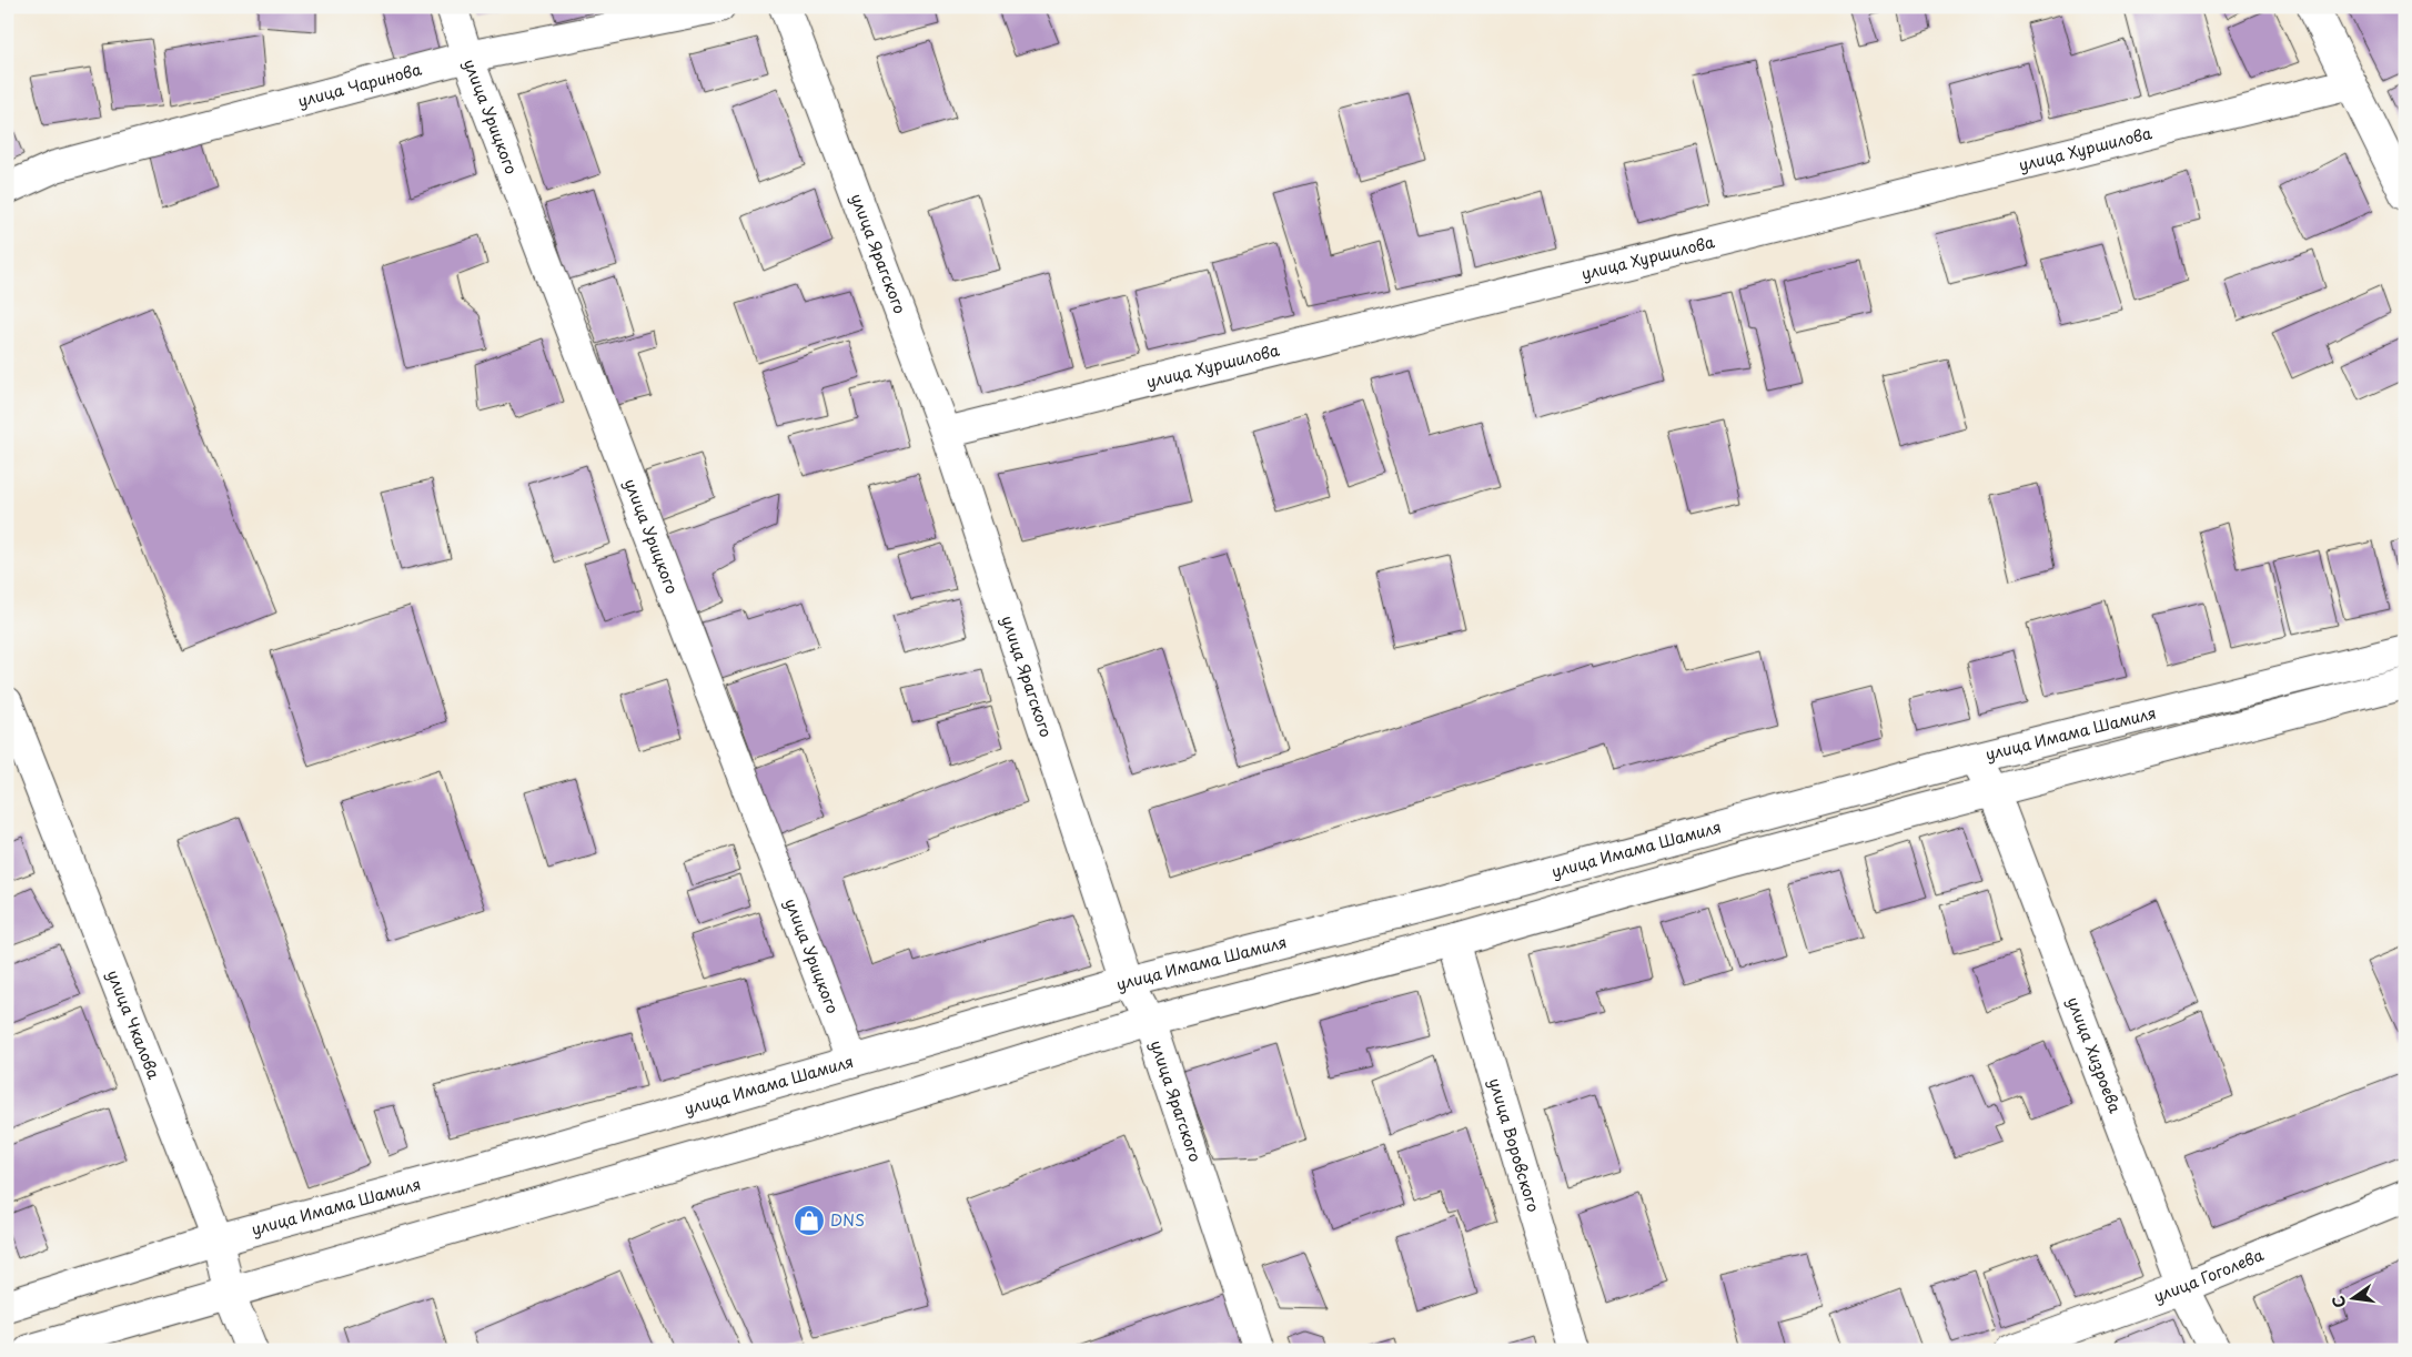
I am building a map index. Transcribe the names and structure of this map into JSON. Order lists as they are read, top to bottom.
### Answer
{
  "streets": {
    "street": [
      "улица Чаринова",
      "улица Урицкого",
      "улица Хуршилова",
      "улица Ярагского",
      "улица Имама Шамиля",
      "улица Чкалова",
      "улица Хизроева",
      "улица Воровского",
      "улица Гоголева"
    ]
  },
  "crossings": [
    ["улица Чаринова", "улица Урицкого"],
    ["улица Урицкого", "улица Имама Шамиля"],
    ["улица Хуршилова", "улица Ярагского"],
    ["улица Ярагского", "улица Имама Шамиля"],
    ["улица Имама Шамиля", "улица Чкалова"],
    ["улица Имама Шамиля", "улица Хизроева"],
    ["улица Хизроева", "улица Гоголева"]
  ],
  "places": {
    "shop": ["DNS"]
  },
  "north": "left"
}
